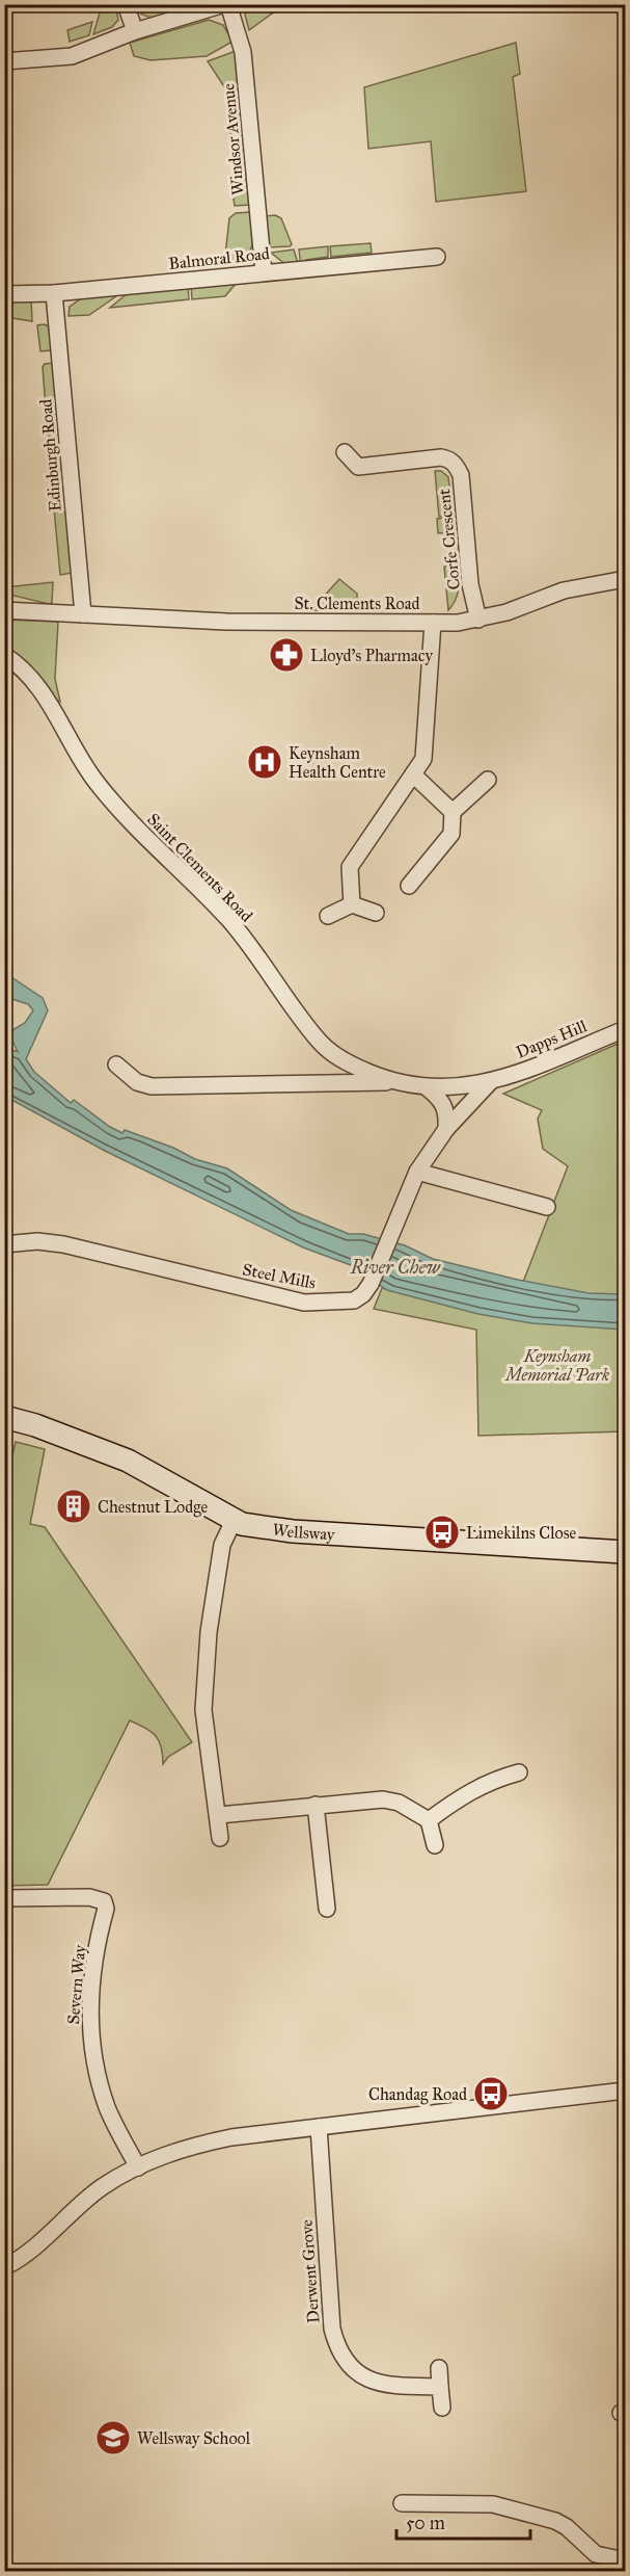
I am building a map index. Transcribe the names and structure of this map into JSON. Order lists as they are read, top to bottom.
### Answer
{
  "streets": {
    "main road": ["Wellsway"],
    "street": [
      "Windsor Avenue",
      "Balmoral Road",
      "Edinburgh Road",
      "Corfe Crescent",
      "St. Clements Road",
      "Saint Clements Road",
      "Dapps Hill",
      "Steel Mills",
      "Severn Way",
      "Derwent Grove"
    ]
  },
  "crossings": [
    ["Windsor Avenue", "Balmoral Road"],
    ["Balmoral Road", "Edinburgh Road"],
    ["Edinburgh Road", "St. Clements Road"],
    ["Corfe Crescent", "St. Clements Road"],
    ["Saint Clements Road", "Dapps Hill"],
    ["Dapps Hill", "Steel Mills"]
  ],
  "water": ["River Chew"],
  "parks": ["Keynsham Memorial Park"],
  "places": {
    "pharmacy": ["Lloyd's Pharmacy"],
    "hospital": ["Keynsham Health Centre"],
    "building": ["Chestnut Lodge"],
    "bus stop": ["Limekilns Close", "Chandag Road"],
    "school or university": ["Wellsway School"]
  },
  "scale_bar": "50 m"
}
